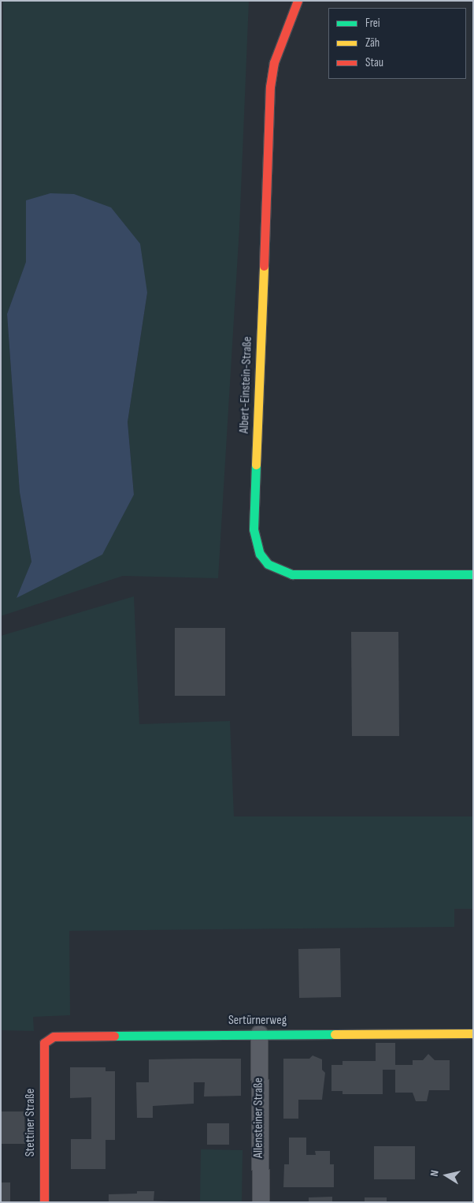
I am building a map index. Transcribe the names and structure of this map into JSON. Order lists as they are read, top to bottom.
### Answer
{
  "streets": {
    "street": [
      "Albert-Einstein-Straße",
      "Sertürnerweg",
      "Allensteiner Straße",
      "Stettiner Straße"
    ]
  },
  "crossings": [
    ["Sertürnerweg", "Allensteiner Straße"],
    ["Sertürnerweg", "Stettiner Straße"]
  ],
  "legend": ["Frei", "Zäh", "Stau"],
  "north": "left"
}
